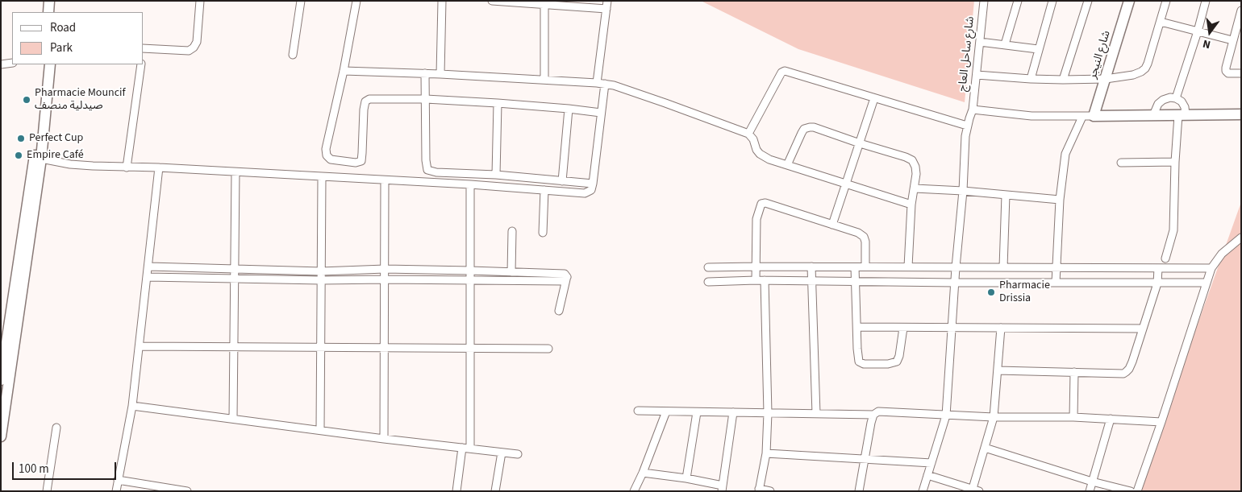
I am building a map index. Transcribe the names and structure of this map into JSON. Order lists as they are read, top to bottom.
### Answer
{
  "streets": {
    "street": ["شارع ساحل العاج", "شارع النيجر"]
  },
  "places": [
    "Pharmacie Mouncif صيدلية منصف",
    "Perfect Cup",
    "Empire Café",
    "Pharmacie Drissia"
  ],
  "legend": ["Road", "Park"],
  "scale_bar": "100 m",
  "north": "bottom"
}
